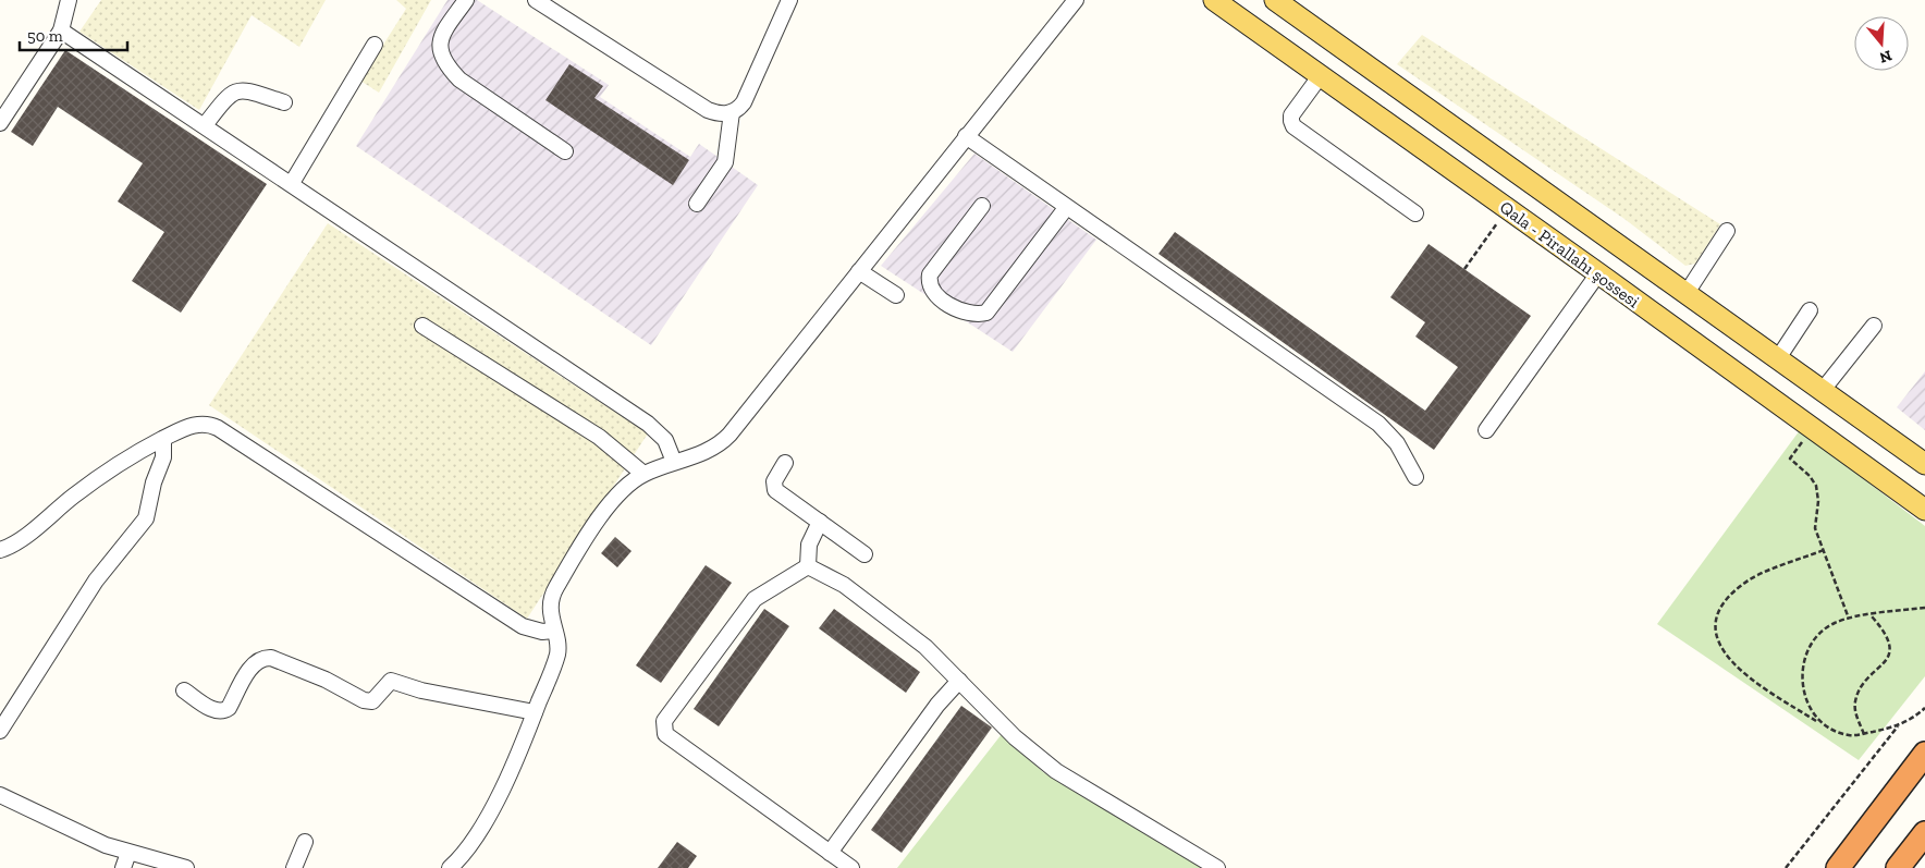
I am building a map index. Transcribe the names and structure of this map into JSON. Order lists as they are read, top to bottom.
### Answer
{
  "streets": {
    "main road": ["Qala - Pirallahı şossesi"]
  },
  "scale_bar": "50 m",
  "north": "bottom"
}
